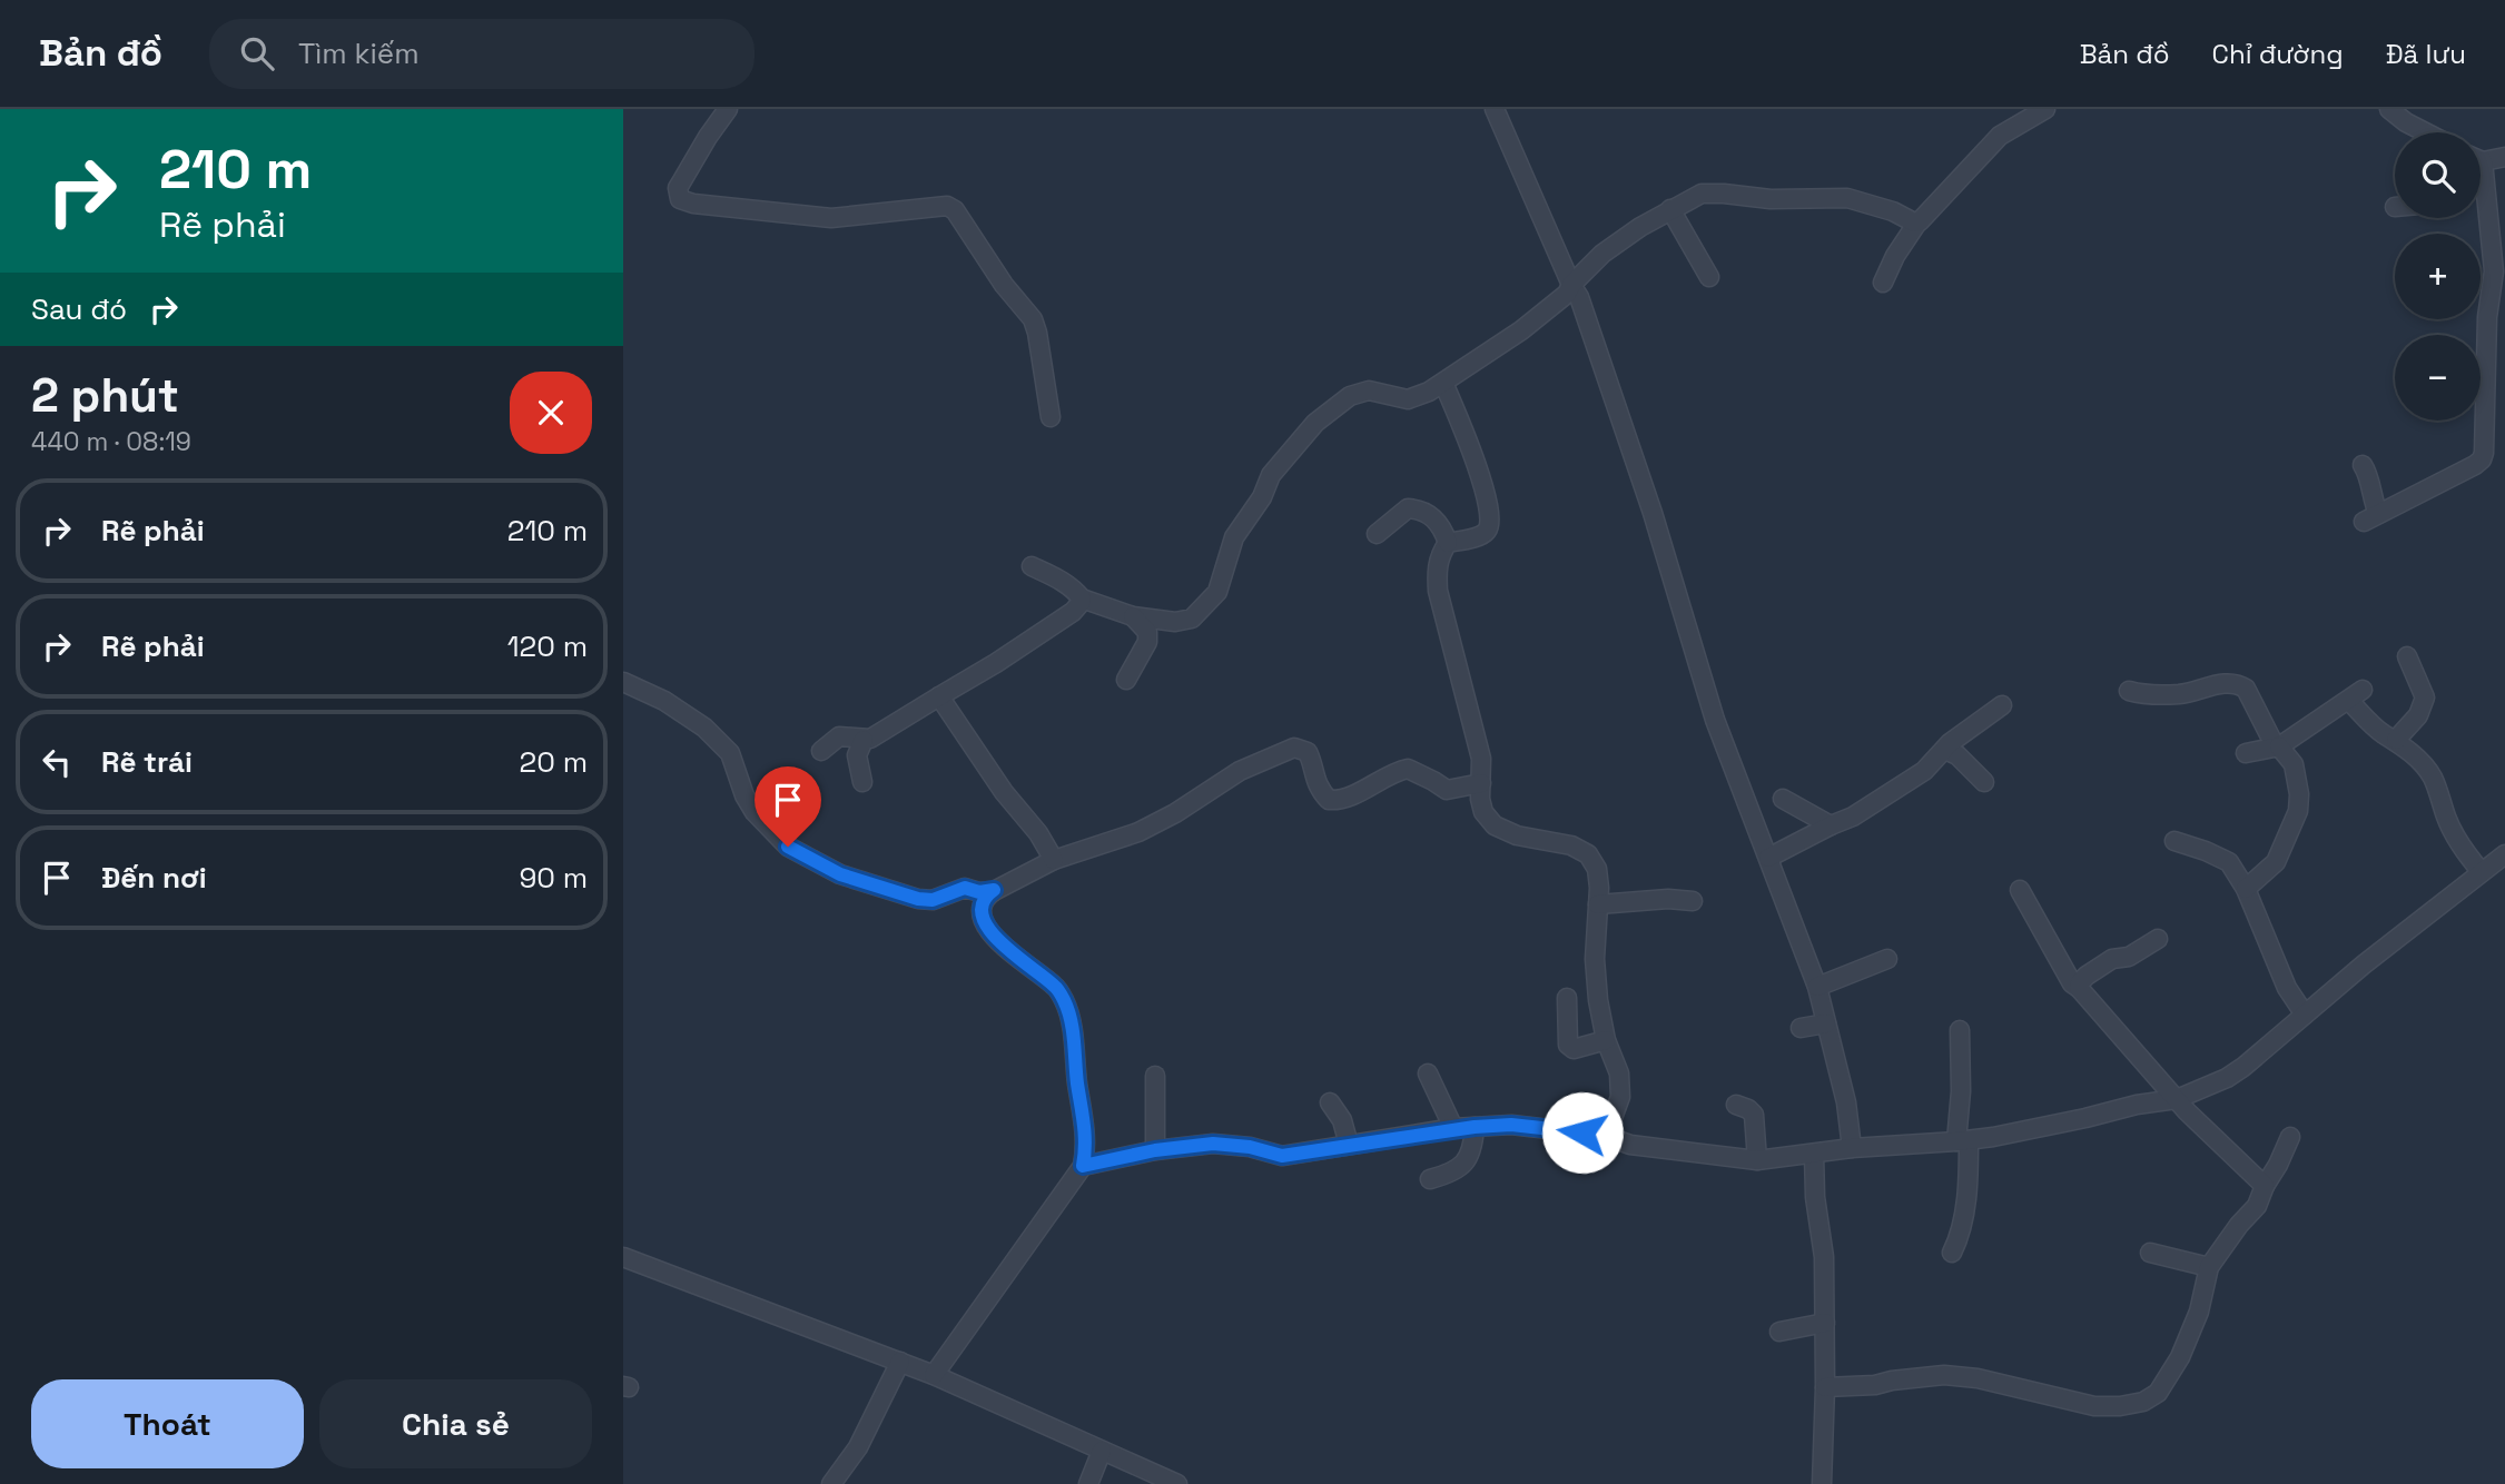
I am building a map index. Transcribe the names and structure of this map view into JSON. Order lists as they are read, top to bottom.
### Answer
{
  "page": {
    "header": "Bản đồ",
    "search": "Tìm kiếm",
    "nav": ["Bản đồ", "Chỉ đường", "Đã lưu"],
    "turn": ["210 m", "Rẽ phải"],
    "map_buttons": ["+", "−"],
    "then": "Sau đó",
    "heading": ["2 phút", "440 m · 08:19"],
    "list": [
      {
        "name": "Rẽ phải",
        "value": "210 m"
      },
      {
        "name": "Rẽ phải",
        "value": "120 m"
      },
      {
        "name": "Rẽ trái",
        "value": "20 m"
      },
      {
        "name": "Đến nơi",
        "value": "90 m"
      }
    ],
    "buttons": ["Thoát", "Chia sẻ"]
  }
}
